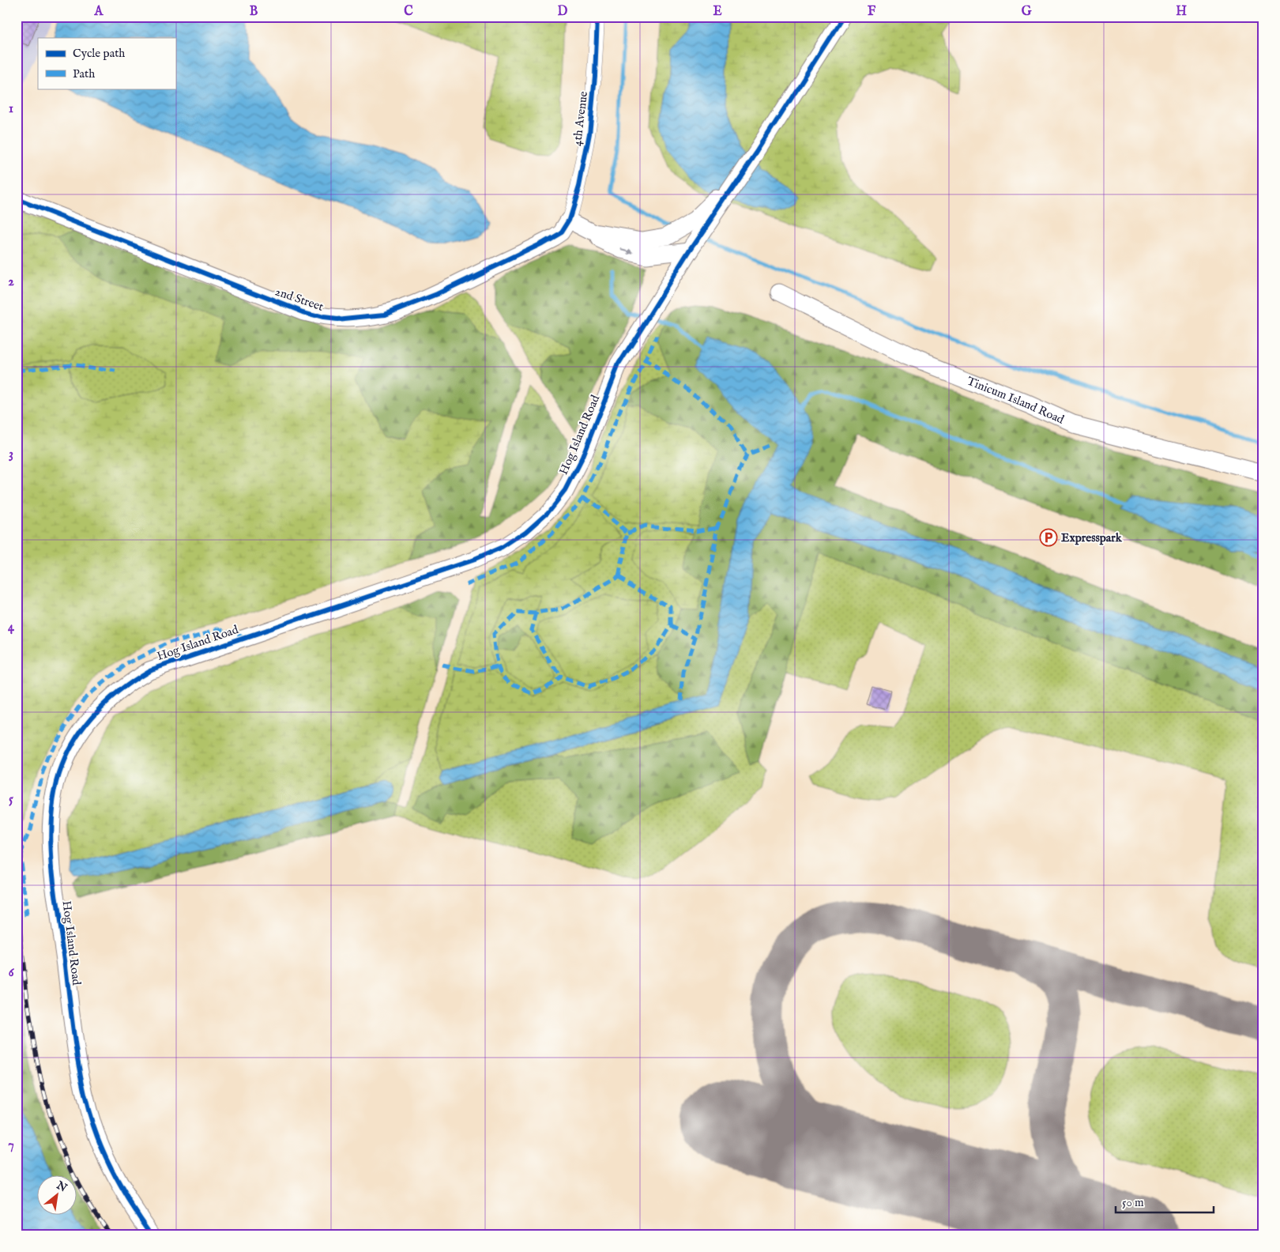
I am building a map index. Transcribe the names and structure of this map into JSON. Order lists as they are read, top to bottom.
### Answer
{
  "streets": {
    "street": [
      "4th Avenue",
      "2nd Street",
      "Tinicum Island Road",
      "Hog Island Road"
    ]
  },
  "crossings": [
    ["4th Avenue", "2nd Street"]
  ],
  "places": {
    "parking": ["Expresspark"]
  },
  "legend": ["Cycle path", "Path"],
  "scale_bar": "50 m",
  "north": "top right",
  "grid": {
    "columns": [
      "A",
      "B",
      "C",
      "D",
      "E",
      "F",
      "G",
      "H"
    ],
    "rows": [
      "1",
      "2",
      "3",
      "4",
      "5",
      "6",
      "7"
    ]
  }
}
